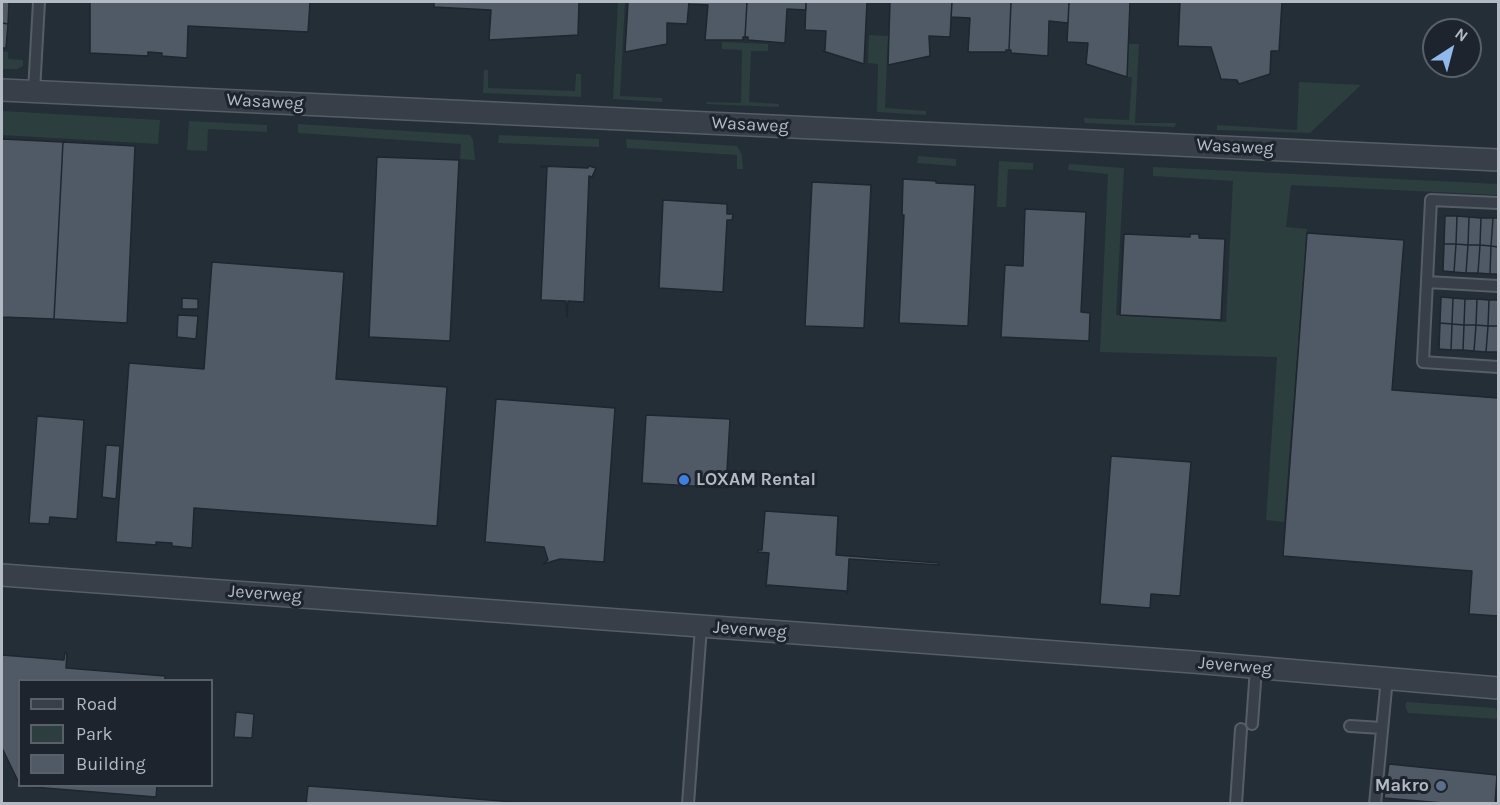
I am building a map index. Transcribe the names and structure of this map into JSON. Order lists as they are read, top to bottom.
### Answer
{
  "streets": {
    "street": ["Wasaweg", "Jeverweg"]
  },
  "places": ["LOXAM Rental", "Makro"],
  "legend": ["Road", "Park", "Building"],
  "north": "top right"
}
